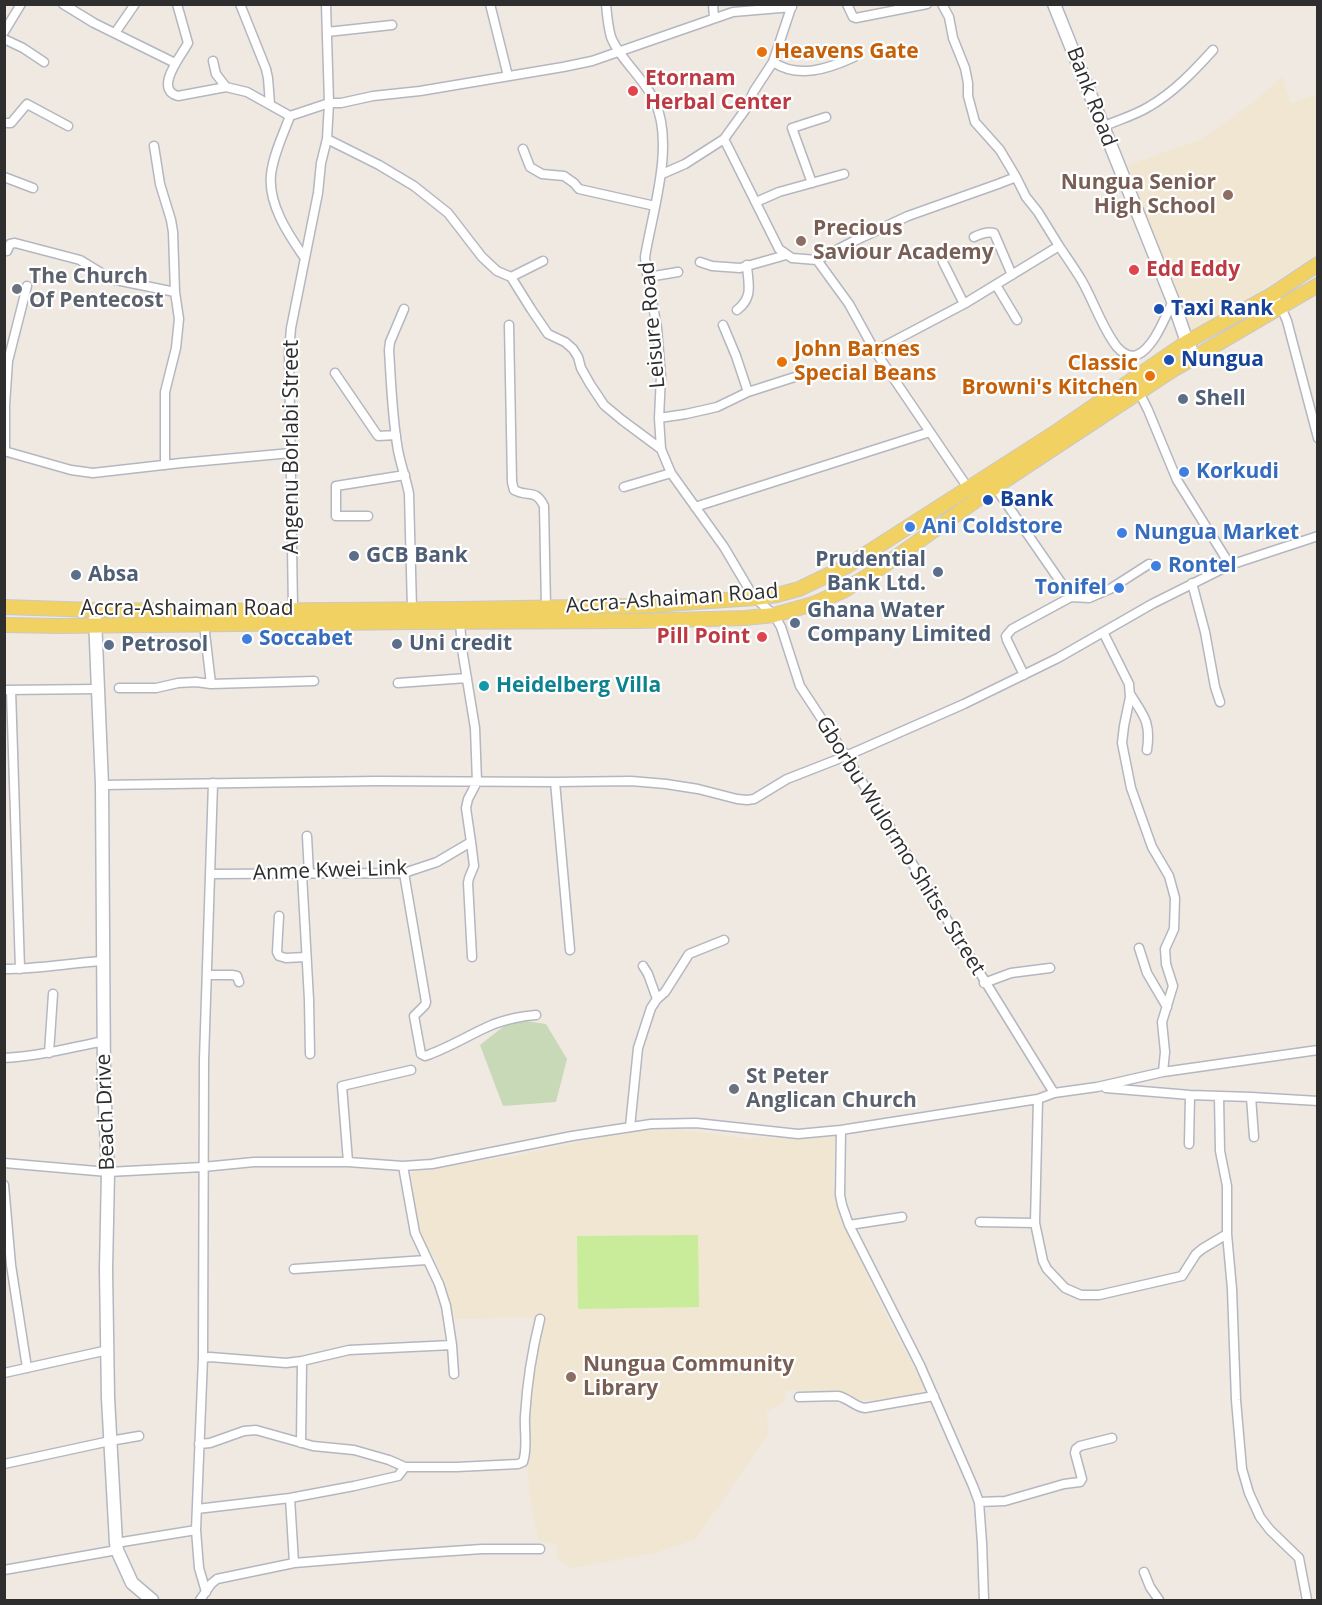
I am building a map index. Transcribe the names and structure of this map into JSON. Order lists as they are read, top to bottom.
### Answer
{
  "streets": {
    "main road": ["Accra-Ashaiman Road"],
    "street": [
      "Bank Road",
      "Leisure Road",
      "Angenu Borlabi Street",
      "Gborbu Wulormo Shitse Street",
      "Anme Kwei Link",
      "Beach Drive"
    ]
  },
  "crossings": [
    ["Bank Road", "Accra-Ashaiman Road"],
    ["Leisure Road", "Accra-Ashaiman Road"],
    ["Leisure Road", "Gborbu Wulormo Shitse Street"],
    ["Angenu Borlabi Street", "Accra-Ashaiman Road"],
    ["Accra-Ashaiman Road", "Gborbu Wulormo Shitse Street"],
    ["Accra-Ashaiman Road", "Beach Drive"]
  ],
  "places": [
    "Heavens Gate",
    "Etornam Herbal Center",
    "Nungua Senior High School",
    "Precious Saviour Academy",
    "Edd Eddy",
    "The Church Of Pentecost",
    "Taxi Rank",
    "Nungua",
    "John Barnes Special Beans",
    "Classic Browni's Kitchen",
    "Shell",
    "Korkudi",
    "Bank",
    "Ani Coldstore",
    "Nungua Market",
    "GCB Bank",
    "Rontel",
    "Prudential Bank Ltd.",
    "Absa",
    "Tonifel",
    "Ghana Water Company Limited",
    "Pill Point",
    "Soccabet",
    "Uni credit",
    "Petrosol",
    "Heidelberg Villa",
    "St Peter Anglican Church",
    "Nungua Community Library"
  ]
}
